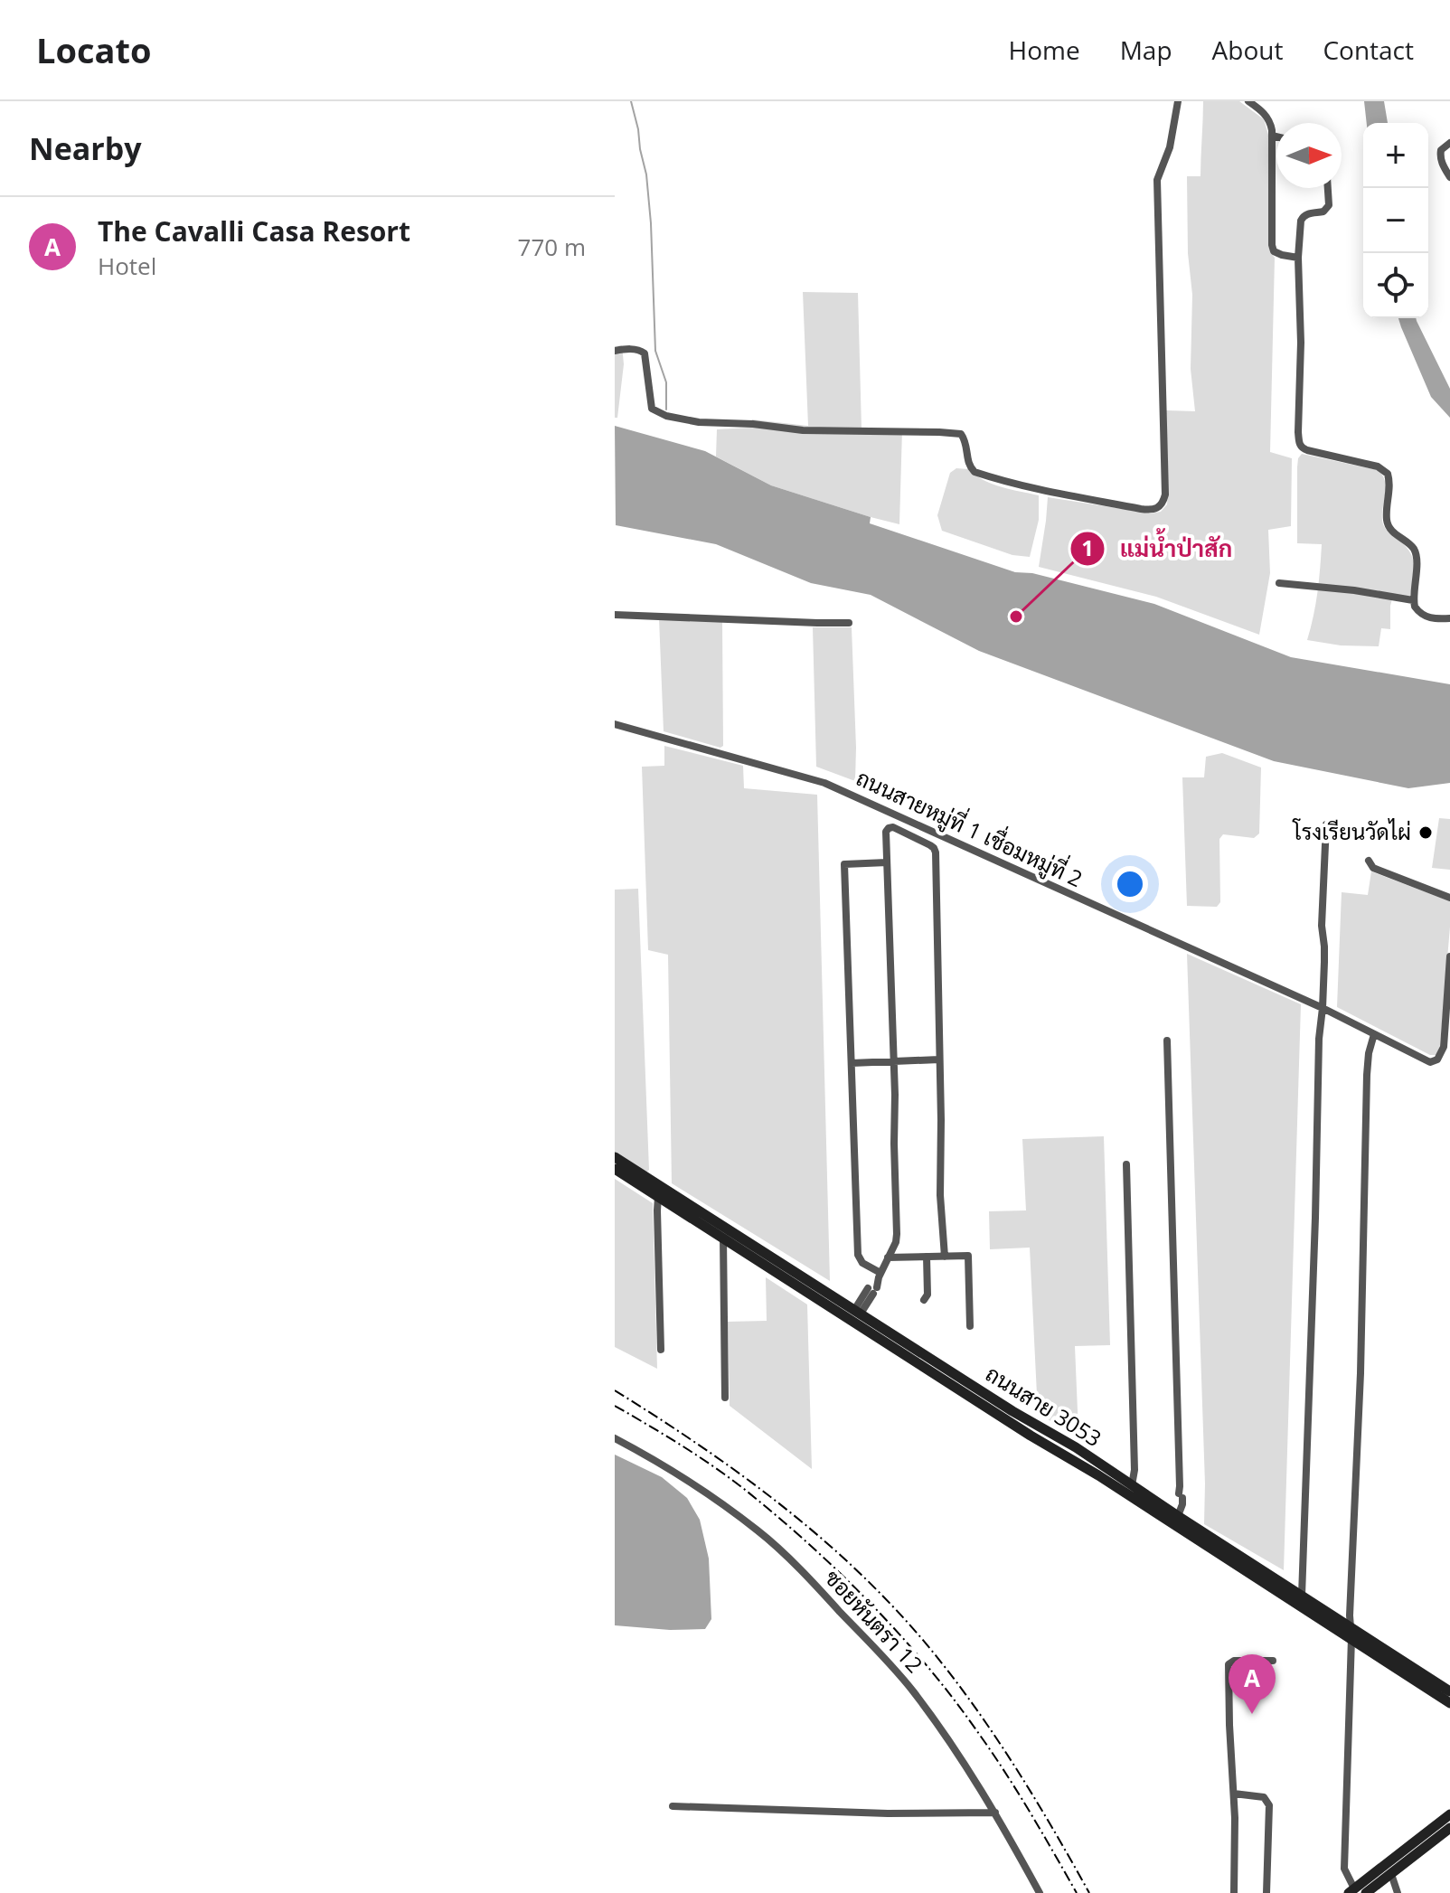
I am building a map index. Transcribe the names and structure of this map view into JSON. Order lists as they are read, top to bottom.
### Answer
{
  "streets": {
    "main road": ["ถนนสาย 3053"],
    "street": ["ถนนสายหมู่ที่ 1 เชื่อมหมู่ที่ 2", "ซอยหันตรา 12"]
  },
  "places": ["แม่น้ำป่าสัก", "โรงเรียนวัดไผ่"],
  "north": "right",
  "page": {
    "header": "Locato",
    "nav": [
      "Home",
      "Map",
      "About",
      "Contact"
    ],
    "heading": "Nearby",
    "map_buttons": ["+", "−"],
    "list": [
      {
        "mark": "A",
        "name": "The Cavalli Casa Resort",
        "note": "Hotel",
        "value": "770 m"
      }
    ],
    "pins": "A"
  }
}
